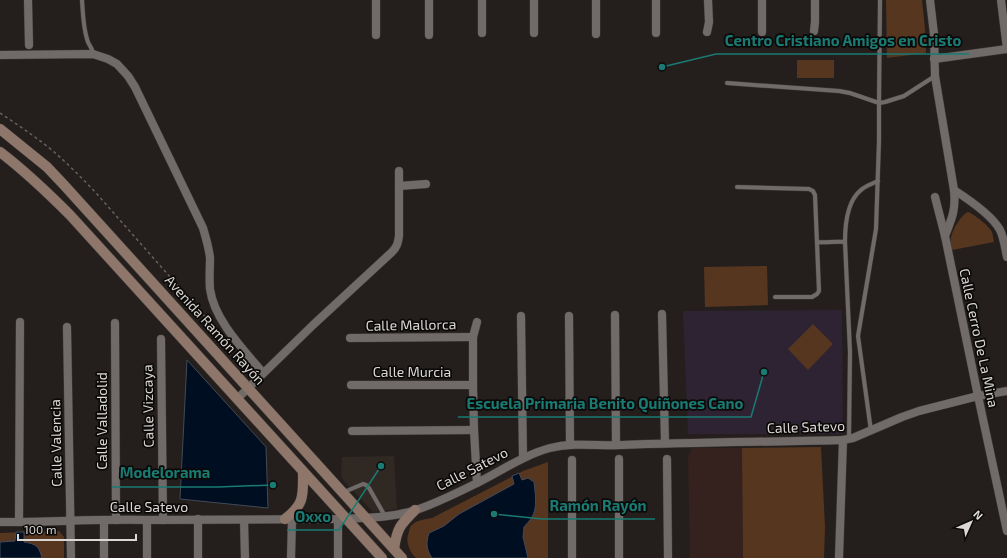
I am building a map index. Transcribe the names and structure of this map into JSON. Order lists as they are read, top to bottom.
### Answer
{
  "streets": {
    "main road": ["Avenida Ramón Rayón"],
    "street": [
      "Calle Mallorca",
      "Calle Cerro De La Mina",
      "Calle Murcia",
      "Calle Vizcaya",
      "Calle Valladolid",
      "Calle Satevo",
      "Calle Valencia"
    ]
  },
  "crossings": [
    ["Avenida Ramón Rayón", "Calle Satevo"],
    ["Calle Cerro De La Mina", "Calle Satevo"],
    ["Calle Vizcaya", "Calle Satevo"],
    ["Calle Valladolid", "Calle Satevo"],
    ["Calle Satevo", "Calle Valencia"]
  ],
  "places": [
    "Centro Cristiano Amigos en Cristo",
    "Escuela Primaria Benito Quiñones Cano",
    "Oxxo",
    "Modelorama",
    "Ramón Rayón"
  ],
  "scale_bar": "100 m",
  "north": "top right"
}
